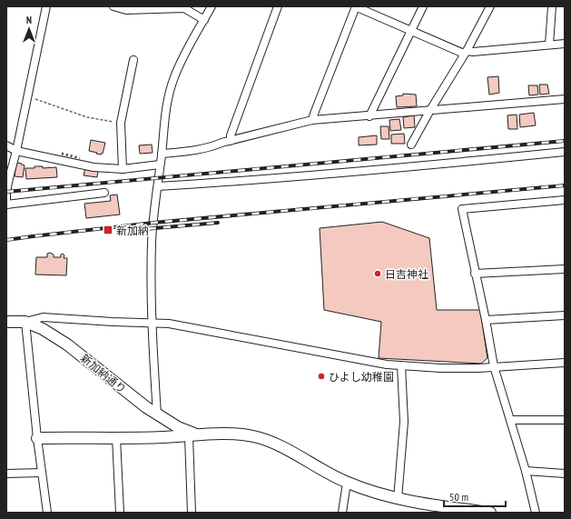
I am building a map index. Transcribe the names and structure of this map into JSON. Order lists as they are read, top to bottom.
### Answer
{
  "streets": {
    "street": ["新加納通り"]
  },
  "places": {
    "transit": ["新加納"],
    "other": ["日吉神社", "ひよし幼稚園"]
  },
  "scale_bar": "50 m",
  "north": "top"
}
